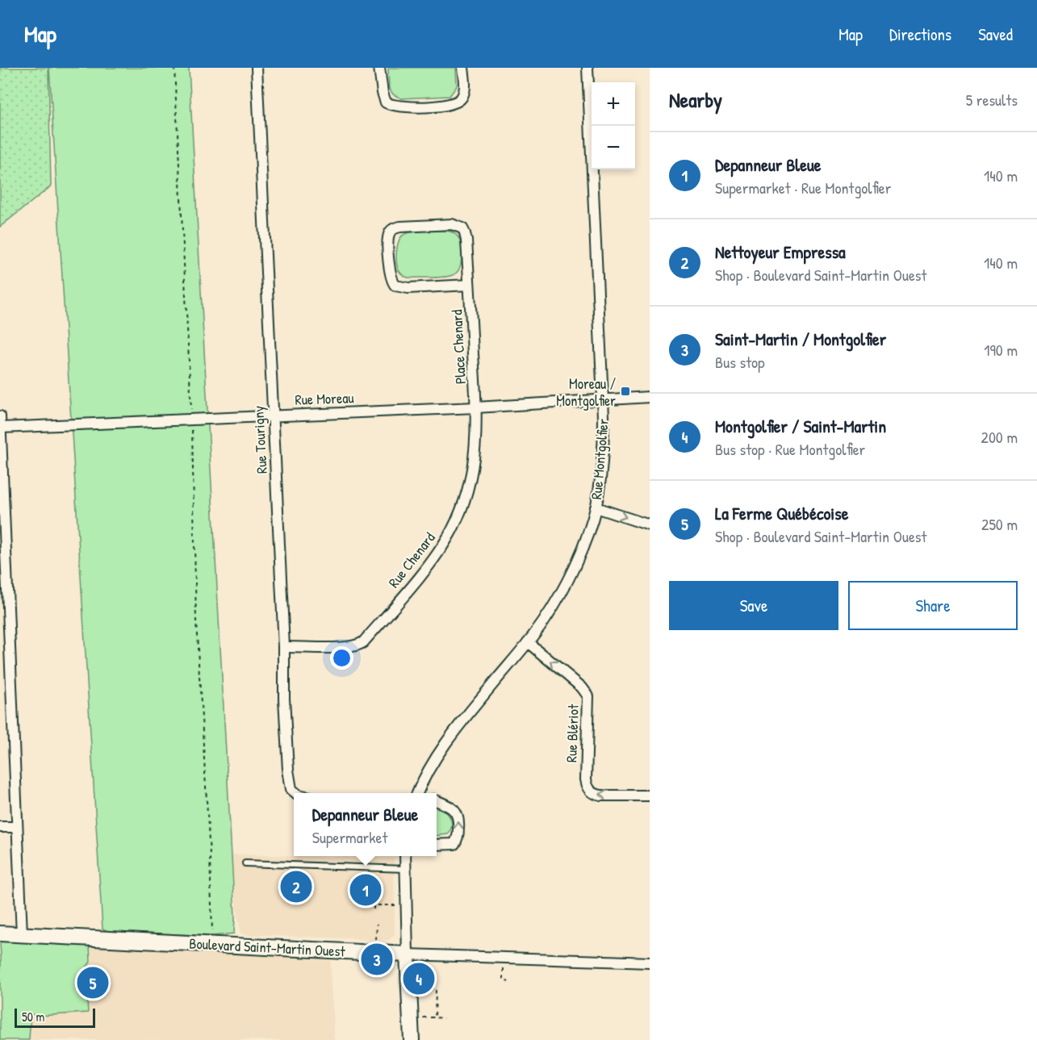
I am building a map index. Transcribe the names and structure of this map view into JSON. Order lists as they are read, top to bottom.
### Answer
{
  "streets": {
    "main road": ["Boulevard Saint-Martin Ouest"],
    "street": [
      "Place Chenard",
      "Rue Moreau",
      "Rue Tourigny",
      "Rue Montgolfier",
      "Rue Chenard",
      "Rue Blériot"
    ]
  },
  "crossings": [
    ["Place Chenard", "Rue Moreau"],
    ["Place Chenard", "Rue Chenard"],
    ["Rue Moreau", "Rue Tourigny"],
    ["Rue Moreau", "Rue Montgolfier"],
    ["Rue Moreau", "Rue Chenard"],
    ["Rue Tourigny", "Rue Chenard"],
    ["Rue Montgolfier", "Rue Blériot"]
  ],
  "one_way": ["Rue Blériot"],
  "places": {
    "transit": ["Moreau / Montgolfier"]
  },
  "scale_bar": "50 m",
  "page": {
    "header": "Map",
    "nav": ["Map", "Directions", "Saved"],
    "heading": ["Nearby", "5 results"],
    "map_buttons": ["+", "−"],
    "list": [
      {
        "mark": "1",
        "name": "Depanneur Bleue",
        "note": "Supermarket · Rue Montgolfier",
        "value": "140 m"
      },
      {
        "mark": "2",
        "name": "Nettoyeur Empressa",
        "note": "Shop · Boulevard Saint-Martin Ouest",
        "value": "140 m"
      },
      {
        "mark": "3",
        "name": "Saint-Martin / Montgolfier",
        "note": "Bus stop",
        "value": "190 m"
      },
      {
        "mark": "4",
        "name": "Montgolfier / Saint-Martin",
        "note": "Bus stop · Rue Montgolfier",
        "value": "200 m"
      },
      {
        "mark": "5",
        "name": "La Ferme Québécoise",
        "note": "Shop · Boulevard Saint-Martin Ouest",
        "value": "250 m"
      }
    ],
    "buttons": ["Save", "Share"],
    "popup": ["Depanneur Bleue", "Supermarket"],
    "pins": [
      "2",
      "1",
      "3",
      "4",
      "5"
    ],
    "scale": "50 m"
  }
}
